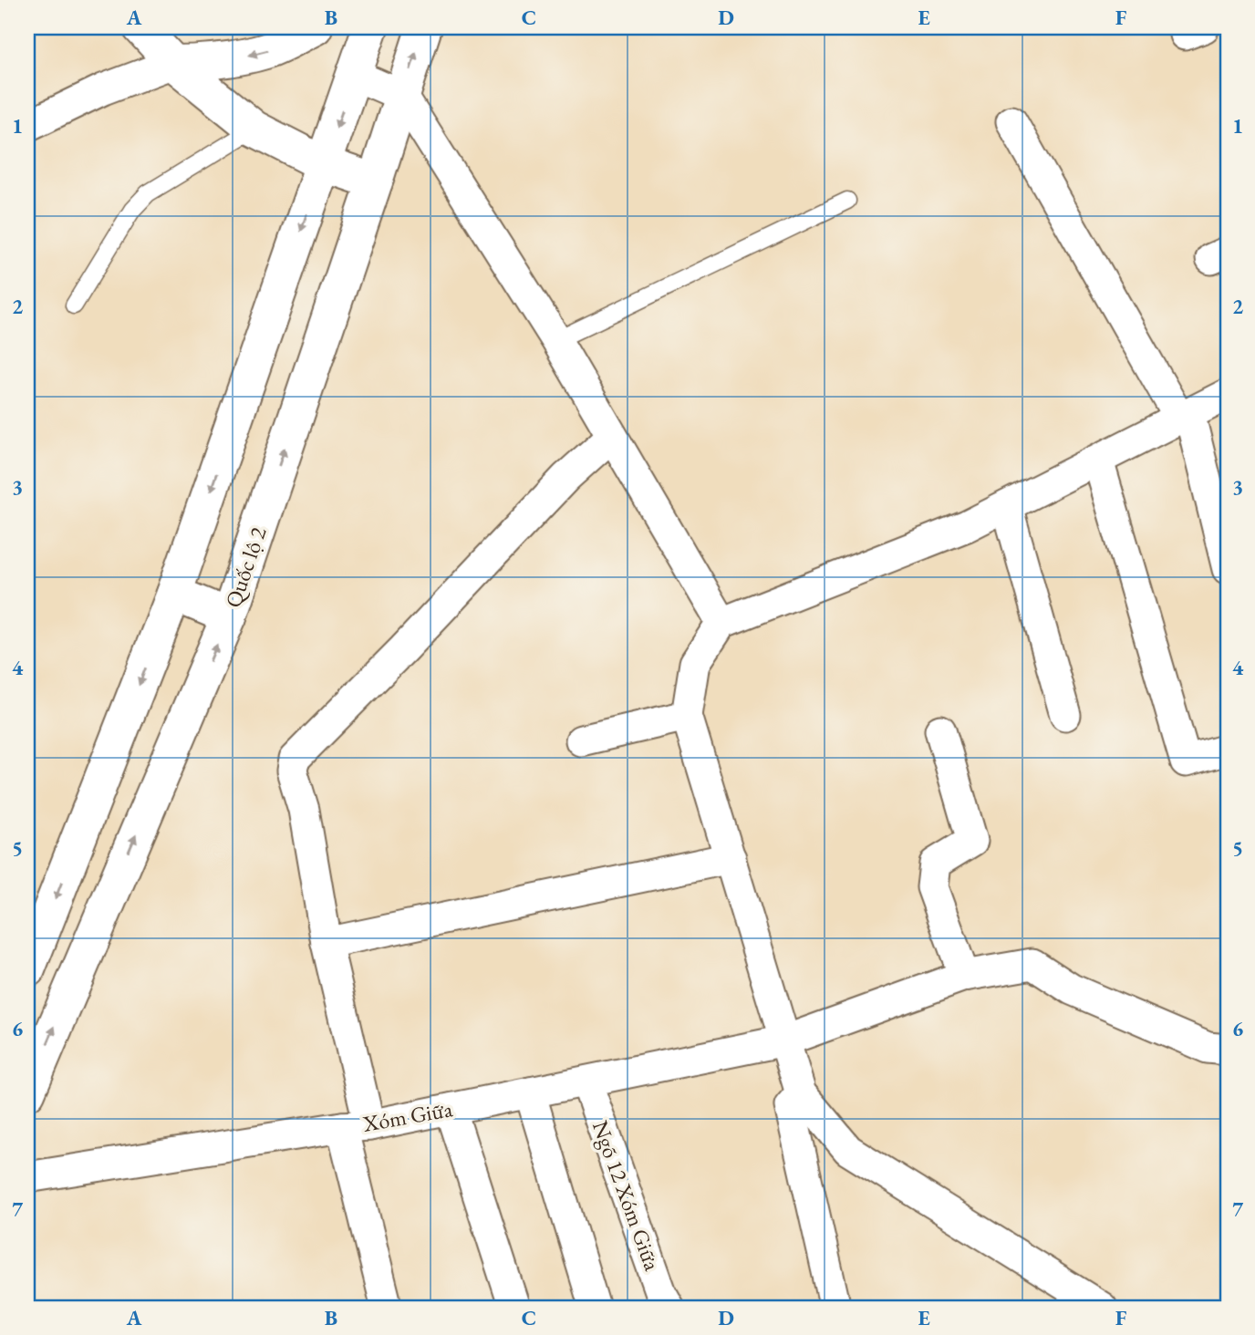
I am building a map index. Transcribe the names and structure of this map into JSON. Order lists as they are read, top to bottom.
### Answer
{
  "streets": {
    "highway": ["Quốc lộ 2"],
    "street": ["Xóm Giữa", "Ngõ 12 Xóm Giữa"]
  },
  "crossings": [
    ["Xóm Giữa", "Ngõ 12 Xóm Giữa"]
  ],
  "grid": {
    "columns": [
      "A",
      "B",
      "C",
      "D",
      "E",
      "F"
    ],
    "rows": [
      "1",
      "2",
      "3",
      "4",
      "5",
      "6",
      "7"
    ]
  }
}
